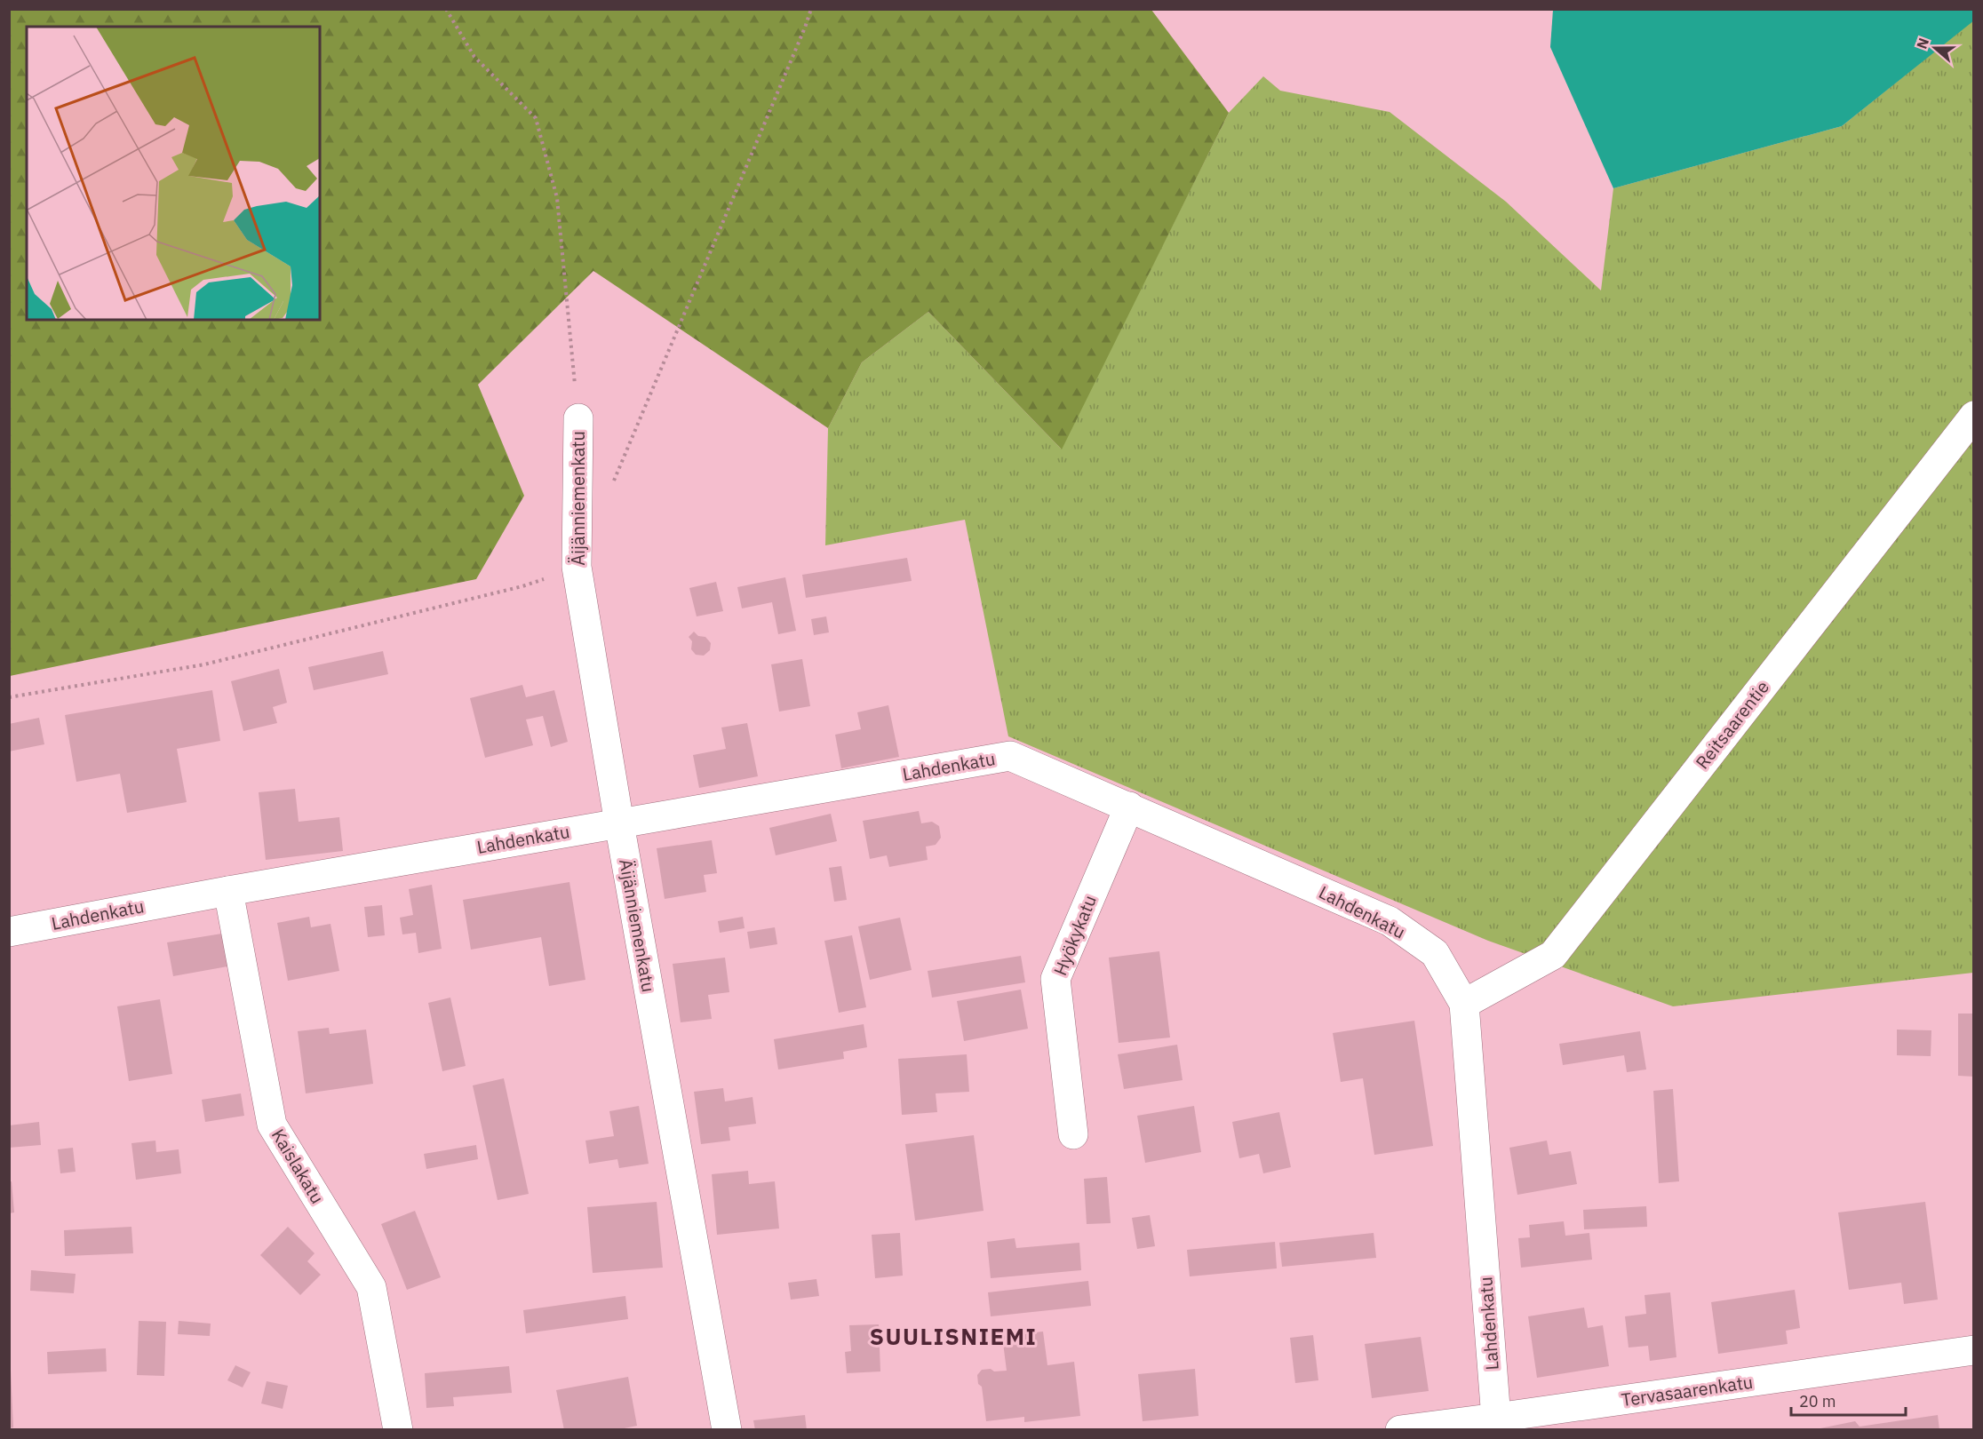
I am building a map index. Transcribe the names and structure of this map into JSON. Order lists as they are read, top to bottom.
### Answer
{
  "streets": {
    "street": [
      "Äijänniemenkatu",
      "Reitsaarentie",
      "Lahdenkatu",
      "Hyökykatu",
      "Kaislakatu",
      "Tervasaarenkatu"
    ]
  },
  "crossings": [
    ["Äijänniemenkatu", "Lahdenkatu"],
    ["Reitsaarentie", "Lahdenkatu"],
    ["Lahdenkatu", "Hyökykatu"],
    ["Lahdenkatu", "Kaislakatu"],
    ["Lahdenkatu", "Tervasaarenkatu"]
  ],
  "districts": ["SUULISNIEMI"],
  "scale_bar": "20 m",
  "north": "left"
}
